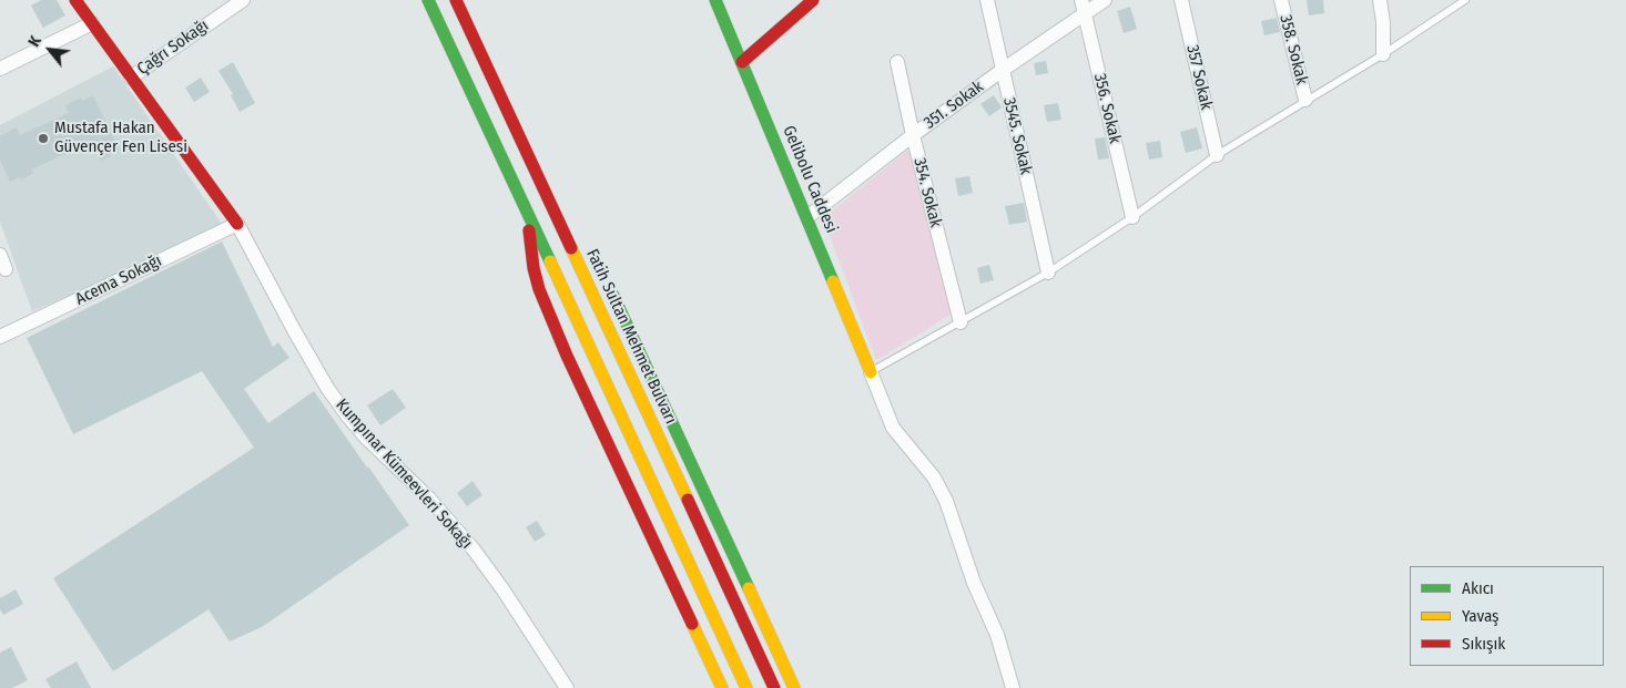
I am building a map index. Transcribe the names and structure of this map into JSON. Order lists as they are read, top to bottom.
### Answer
{
  "streets": {
    "main road": ["Gelibolu Caddesi", "Fatih Sultan Mehmet Bulvarı"],
    "street": [
      "Çağrı Sokağı",
      "358. Sokak",
      "357 Sokak",
      "351. Sokak",
      "356. Sokak",
      "3545. Sokak",
      "354. Sokak",
      "Acema Sokağı",
      "Kumpınar Kümeevleri Sokağı"
    ]
  },
  "crossings": [
    ["351. Sokak", "356. Sokak"],
    ["351. Sokak", "3545. Sokak"],
    ["351. Sokak", "Gelibolu Caddesi"],
    ["351. Sokak", "354. Sokak"],
    ["Acema Sokağı", "Kumpınar Kümeevleri Sokağı"]
  ],
  "places": ["Mustafa Hakan Güvençer Fen Lisesi"],
  "legend": ["Akıcı", "Yavaş", "Sıkışık"],
  "north": "top left"
}
